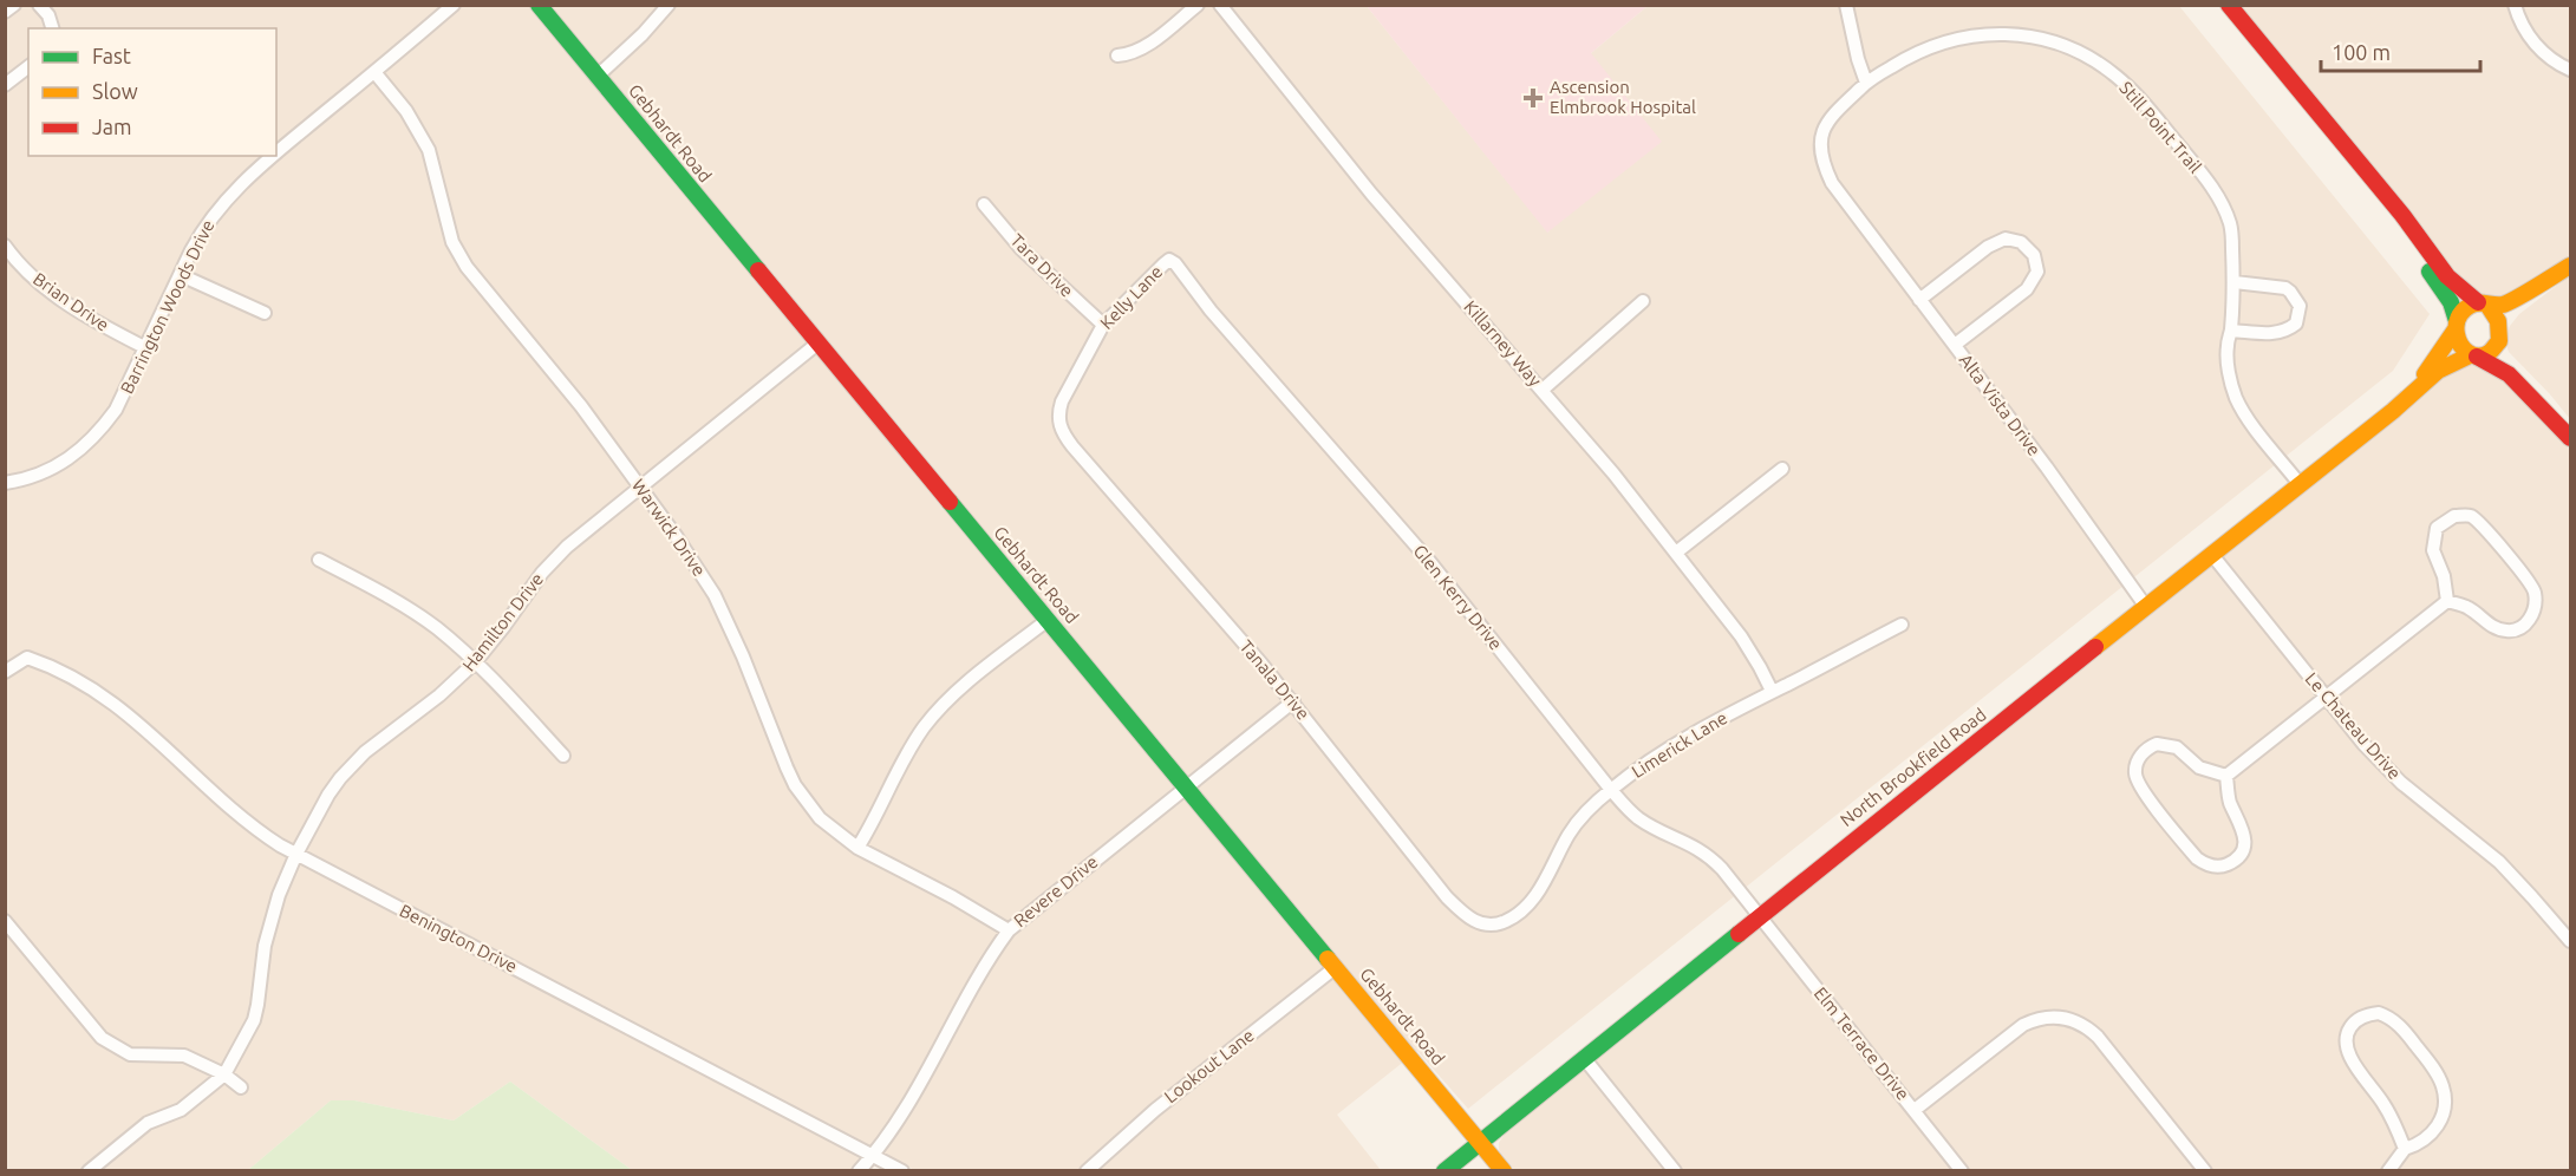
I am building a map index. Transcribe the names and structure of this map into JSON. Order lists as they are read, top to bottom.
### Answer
{
  "streets": {
    "street": [
      "Still Point Trail",
      "Gebhardt Road",
      "Tara Drive",
      "Kelly Lane",
      "Brian Drive",
      "Barrington Woods Drive",
      "Killarney Way",
      "Alta Vista Drive",
      "Warwick Drive",
      "Glen Kerry Drive",
      "Hamilton Drive",
      "Tanala Drive",
      "Le Chateau Drive",
      "Limerick Lane",
      "North Brookfield Road",
      "Revere Drive",
      "Benington Drive",
      "Elm Terrace Drive",
      "Lookout Lane"
    ]
  },
  "crossings": [
    ["Still Point Trail", "Alta Vista Drive"],
    ["Still Point Trail", "North Brookfield Road"],
    ["Gebhardt Road", "Hamilton Drive"],
    ["Gebhardt Road", "North Brookfield Road"],
    ["Gebhardt Road", "Revere Drive"],
    ["Gebhardt Road", "Lookout Lane"],
    ["Tara Drive", "Kelly Lane"],
    ["Kelly Lane", "Glen Kerry Drive"],
    ["Kelly Lane", "Tanala Drive"],
    ["Brian Drive", "Barrington Woods Drive"],
    ["Barrington Woods Drive", "Warwick Drive"],
    ["Killarney Way", "Limerick Lane"],
    ["Alta Vista Drive", "North Brookfield Road"],
    ["Warwick Drive", "Hamilton Drive"],
    ["Warwick Drive", "Revere Drive"],
    ["Glen Kerry Drive", "Limerick Lane"],
    ["Glen Kerry Drive", "North Brookfield Road"],
    ["Glen Kerry Drive", "Elm Terrace Drive"],
    ["Hamilton Drive", "Benington Drive"],
    ["Tanala Drive", "Limerick Lane"],
    ["Tanala Drive", "Revere Drive"],
    ["Le Chateau Drive", "North Brookfield Road"],
    ["North Brookfield Road", "Elm Terrace Drive"],
    ["Revere Drive", "Benington Drive"]
  ],
  "places": {
    "health": ["Ascension Elmbrook Hospital"]
  },
  "legend": ["Fast", "Slow", "Jam"],
  "scale_bar": "100 m"
}
